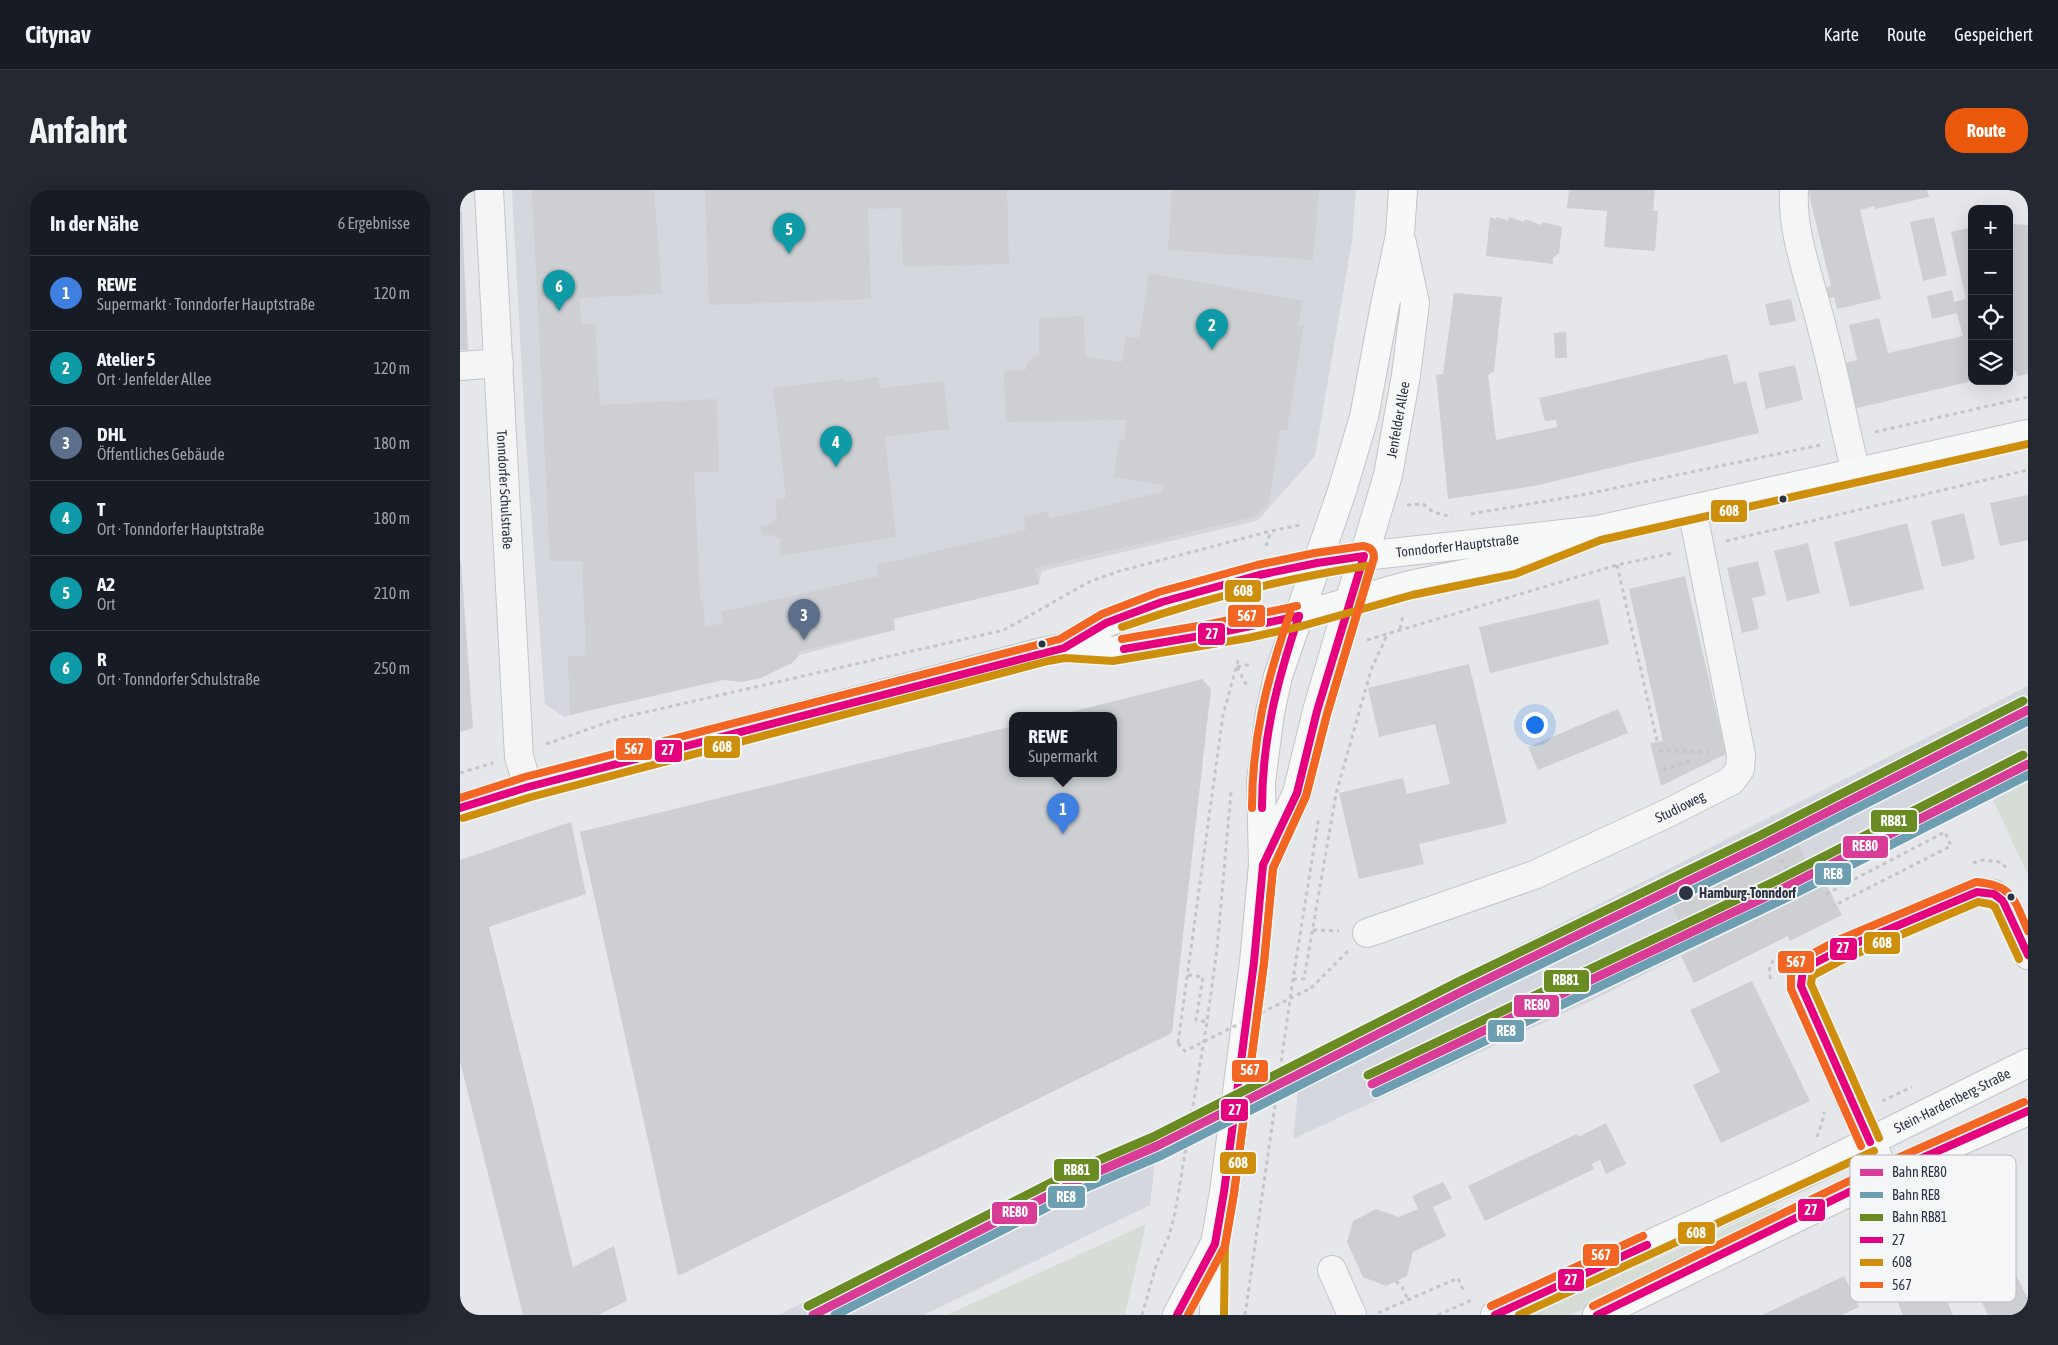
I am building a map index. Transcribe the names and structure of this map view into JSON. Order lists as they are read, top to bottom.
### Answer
{
  "streets": {
    "main road": ["Jenfelder Allee", "Tonndorfer Hauptstraße", "Stein-Hardenberg-Straße"],
    "street": ["Tonndorfer Schulstraße", "Studioweg"]
  },
  "crossings": [
    ["Jenfelder Allee", "Tonndorfer Hauptstraße"],
    ["Tonndorfer Schulstraße", "Tonndorfer Hauptstraße"],
    ["Tonndorfer Hauptstraße", "Studioweg"]
  ],
  "places": ["Hamburg-Tonndorf"],
  "lines": [
    "transit line 608",
    "transit line 567",
    "transit line 27",
    "rail line RB81",
    "rail line RE80",
    "rail line RE8"
  ],
  "legend": [
    "Bahn RE80",
    "Bahn RE8",
    "Bahn RB81",
    "27",
    "608",
    "567"
  ],
  "page": {
    "header": "Citynav",
    "nav": ["Karte", "Route", "Gespeichert"],
    "buttons": "Route",
    "title": "Anfahrt",
    "heading": ["In der Nähe", "6 Ergebnisse"],
    "map_buttons": ["+", "−"],
    "pins": [
      "5",
      "6",
      "2",
      "4",
      "3",
      "1"
    ],
    "list": [
      {
        "mark": "1",
        "name": "REWE",
        "note": "Supermarkt · Tonndorfer Hauptstraße",
        "value": "120 m"
      },
      {
        "mark": "2",
        "name": "Atelier 5",
        "note": "Ort · Jenfelder Allee",
        "value": "120 m"
      },
      {
        "mark": "3",
        "name": "DHL",
        "note": "Öffentliches Gebäude",
        "value": "180 m"
      },
      {
        "mark": "4",
        "name": "T",
        "note": "Ort · Tonndorfer Hauptstraße",
        "value": "180 m"
      },
      {
        "mark": "5",
        "name": "A2",
        "note": "Ort",
        "value": "210 m"
      },
      {
        "mark": "6",
        "name": "R",
        "note": "Ort · Tonndorfer Schulstraße",
        "value": "250 m"
      }
    ],
    "popup": ["REWE", "Supermarkt"]
  }
}
